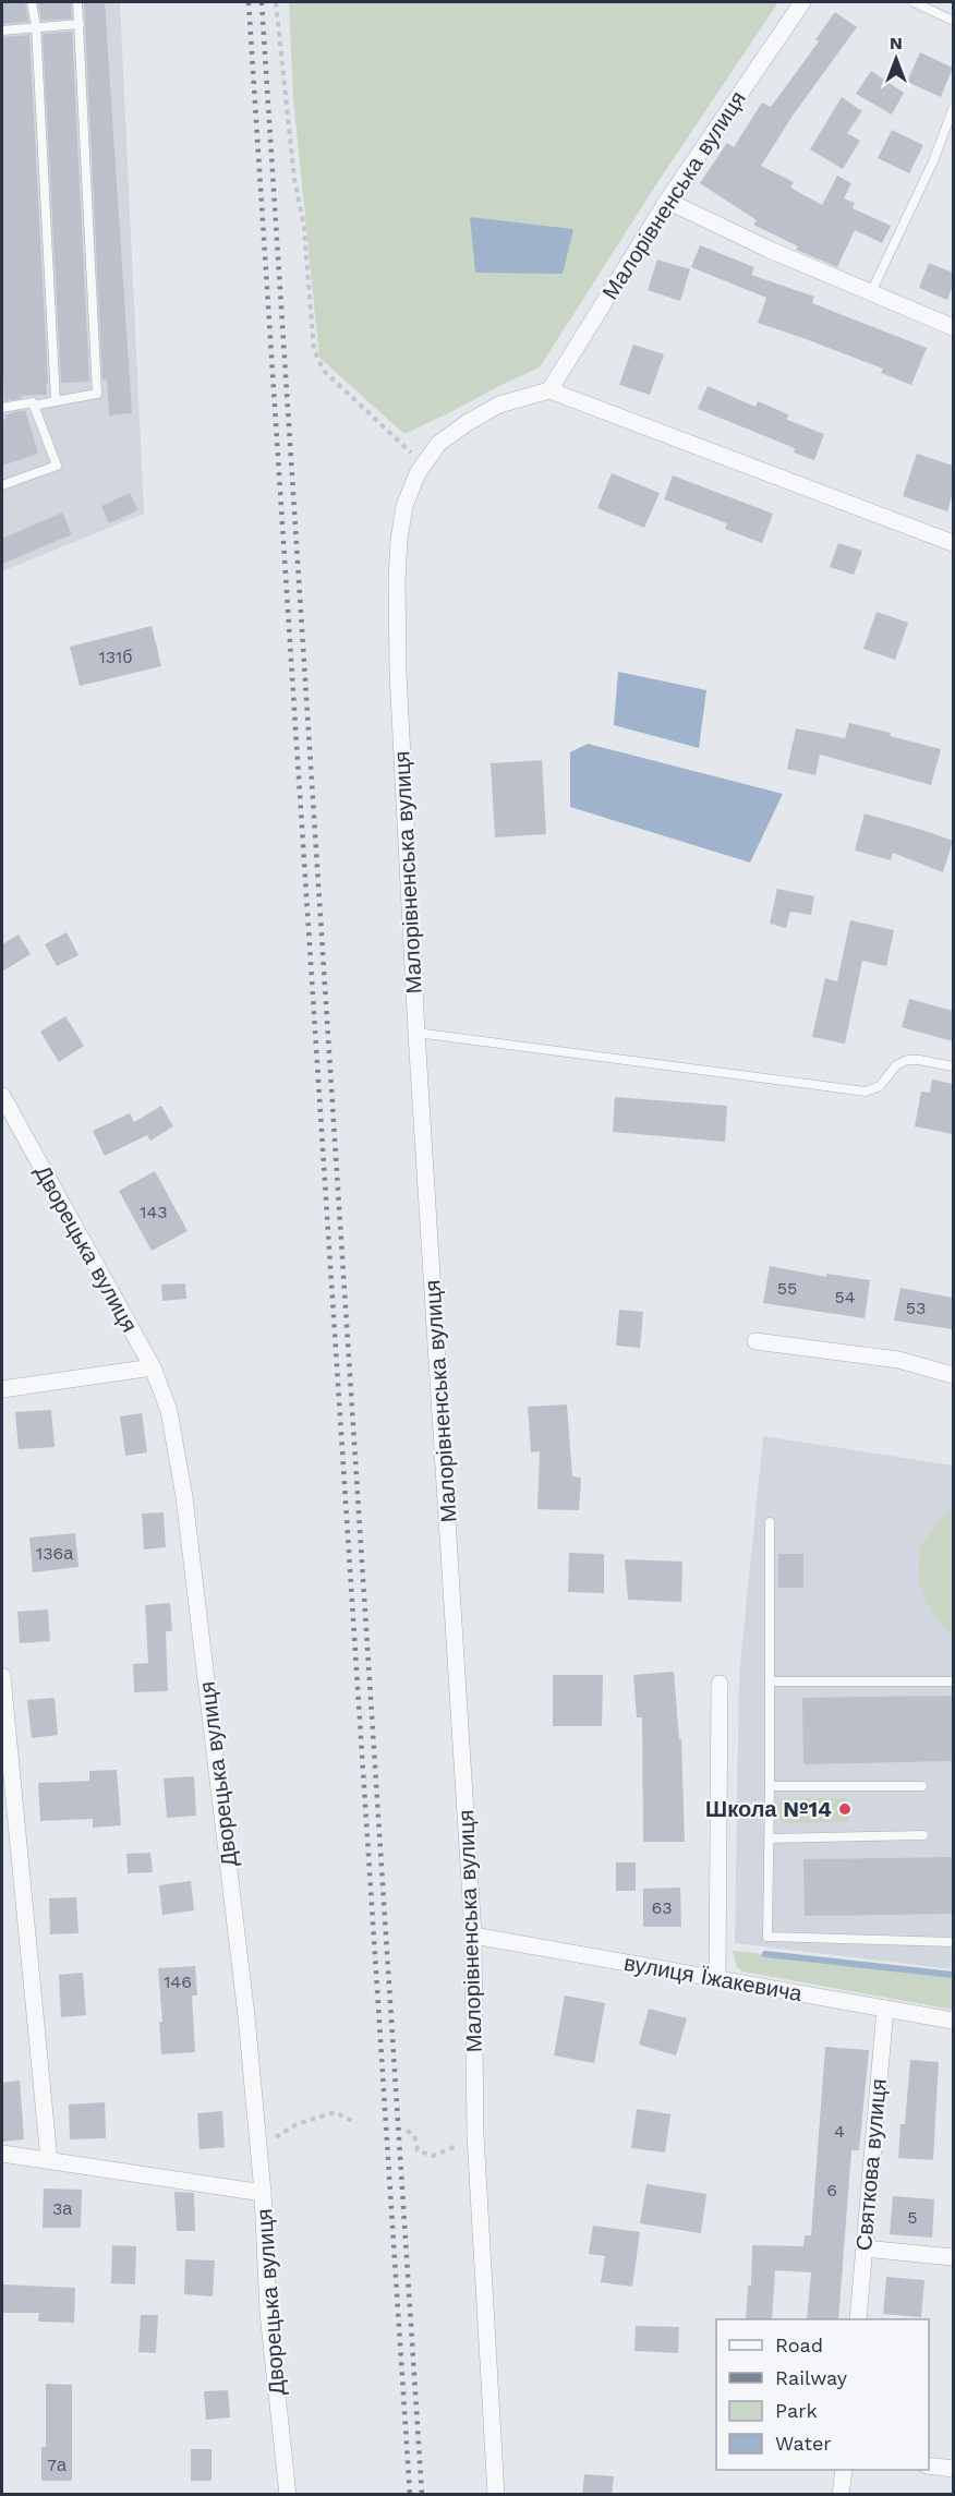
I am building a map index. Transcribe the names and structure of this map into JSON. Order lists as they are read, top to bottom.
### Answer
{
  "streets": {
    "street": [
      "Малорівненська вулиця",
      "Дворецька вулиця",
      "вулиця Їжакевича",
      "Святкова вулиця"
    ]
  },
  "crossings": [
    ["Малорівненська вулиця", "вулиця Їжакевича"],
    ["вулиця Їжакевича", "Святкова вулиця"]
  ],
  "places": ["Школа №14"],
  "house_numbers": [
    "131б",
    "143",
    "55",
    "54",
    "53",
    "136а",
    "63",
    "146",
    "4",
    "6",
    "3а",
    "5",
    "7а"
  ],
  "legend": [
    "Road",
    "Railway",
    "Park",
    "Water"
  ],
  "north": "top"
}
